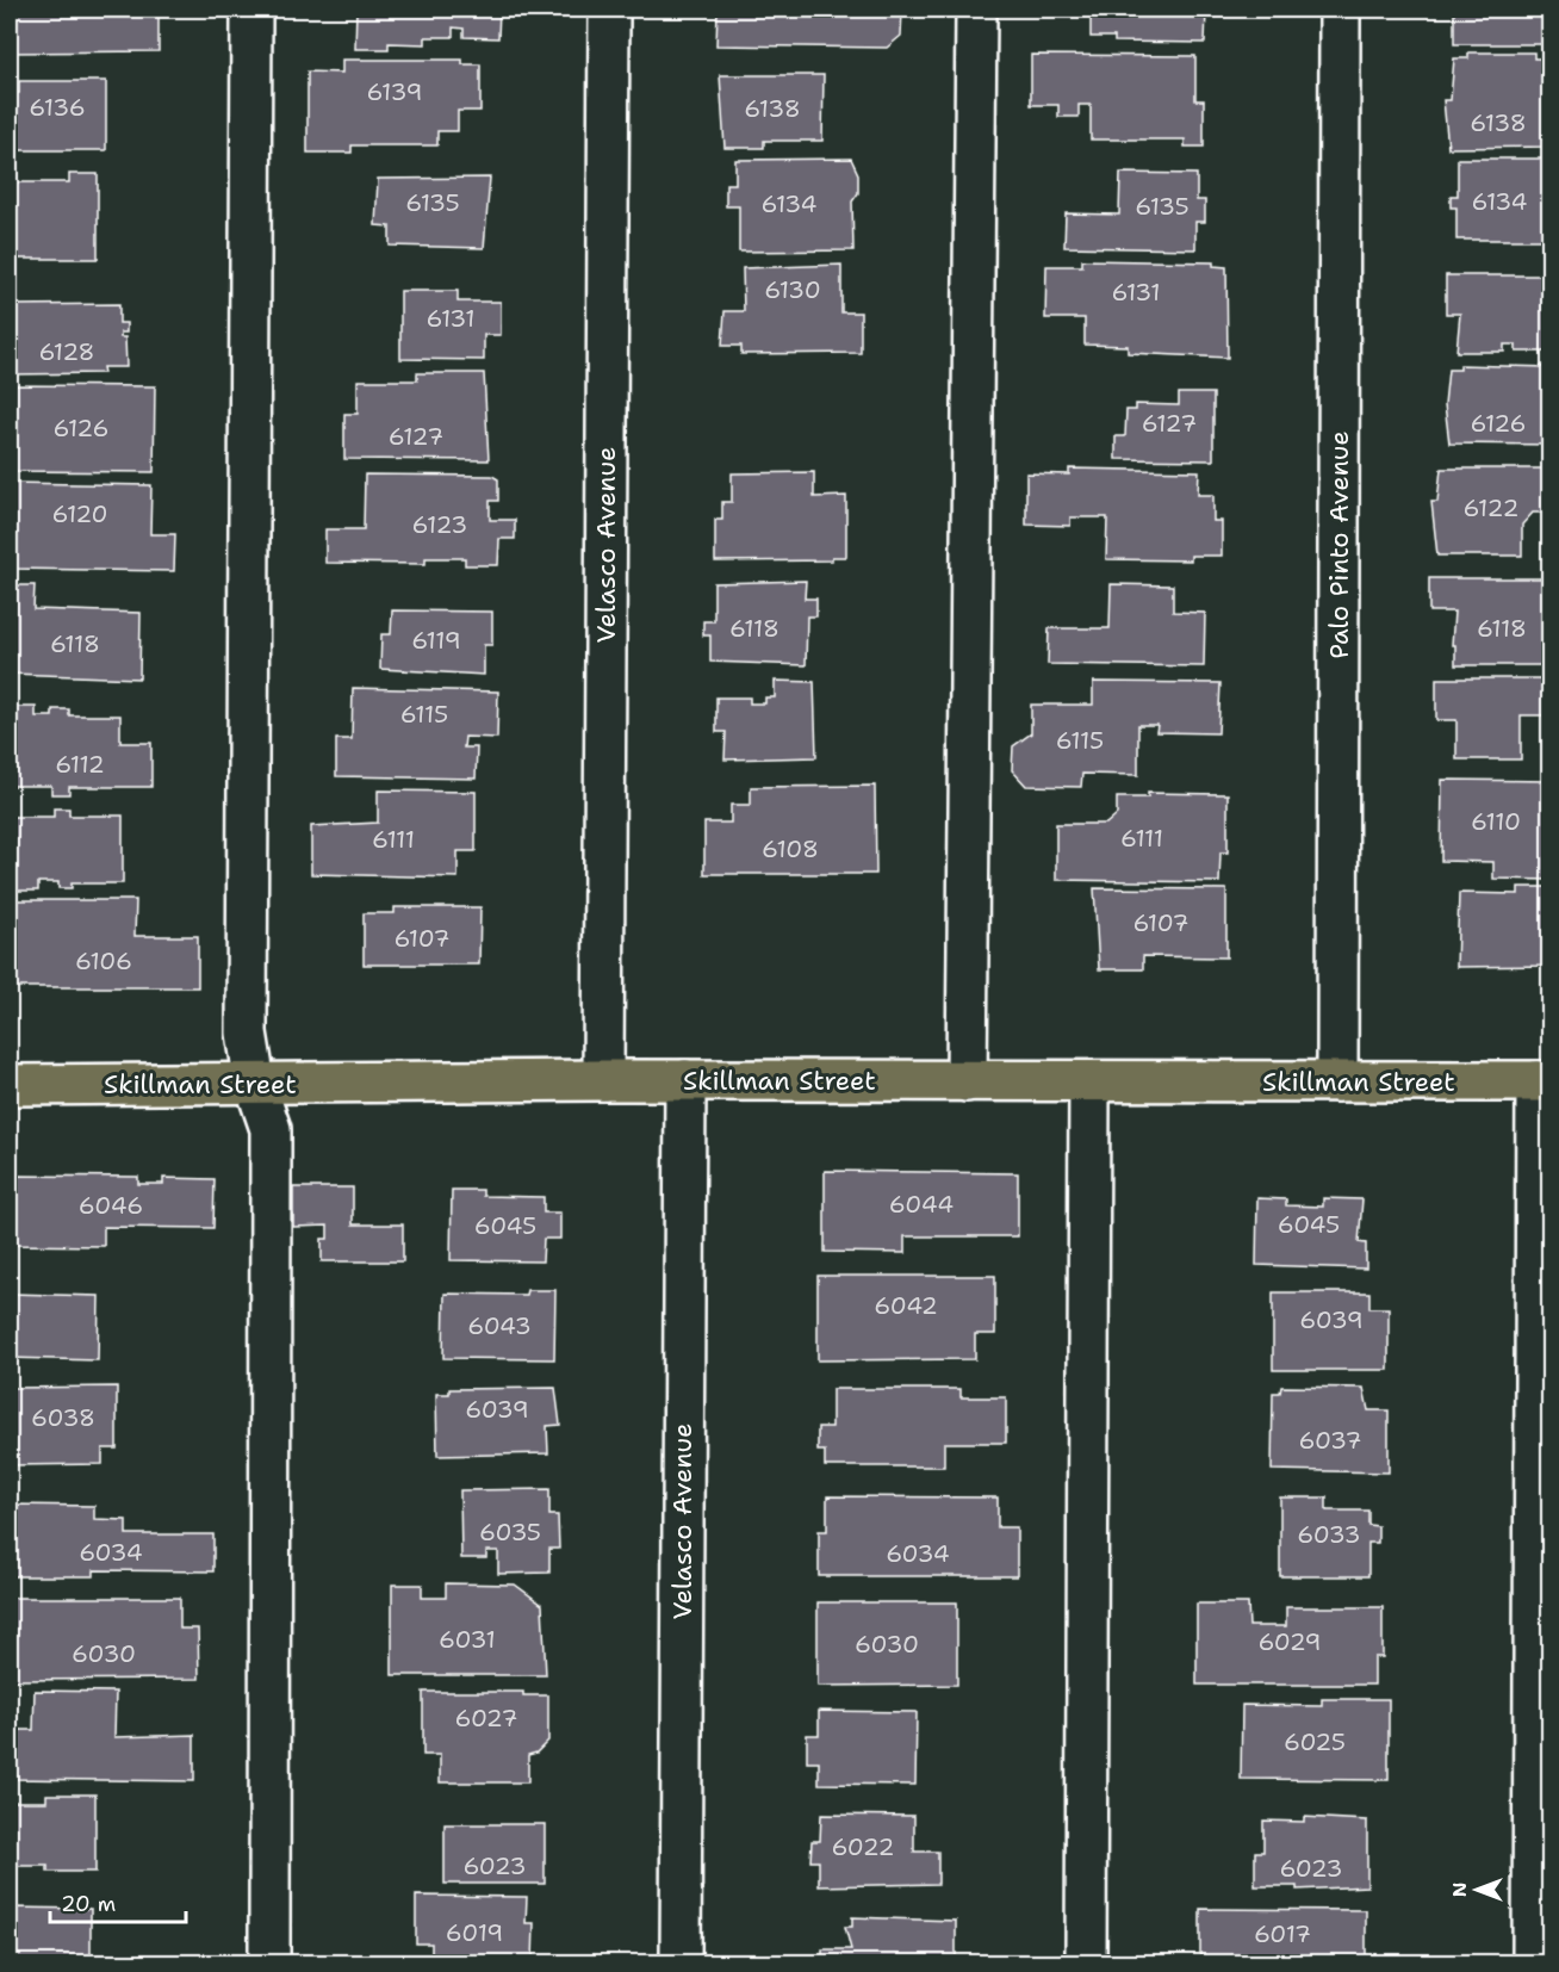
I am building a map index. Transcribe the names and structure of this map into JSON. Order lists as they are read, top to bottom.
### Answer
{
  "streets": {
    "main road": ["Skillman Street"],
    "street": ["Velasco Avenue", "Palo Pinto Avenue"]
  },
  "crossings": [
    ["Velasco Avenue", "Skillman Street"],
    ["Palo Pinto Avenue", "Skillman Street"]
  ],
  "house_numbers": [
    "6139",
    "6136",
    "6138",
    "6138",
    "6134",
    "6135",
    "6134",
    "6135",
    "6130",
    "6131",
    "6131",
    "6128",
    "6127",
    "6126",
    "6126",
    "6127",
    "6122",
    "6120",
    "6123",
    "6118",
    "6118",
    "6119",
    "6118",
    "6115",
    "6115",
    "6112",
    "6110",
    "6111",
    "6111",
    "6108",
    "6107",
    "6107",
    "6106",
    "6044",
    "6046",
    "6045",
    "6045",
    "6042",
    "6039",
    "6043",
    "6039",
    "6038",
    "6037",
    "6035",
    "6033",
    "6034",
    "6034",
    "6031",
    "6029",
    "6030",
    "6030",
    "6027",
    "6025",
    "6022",
    "6023",
    "6023",
    "6019",
    "6017"
  ],
  "scale_bar": "20 m",
  "north": "left"
}
